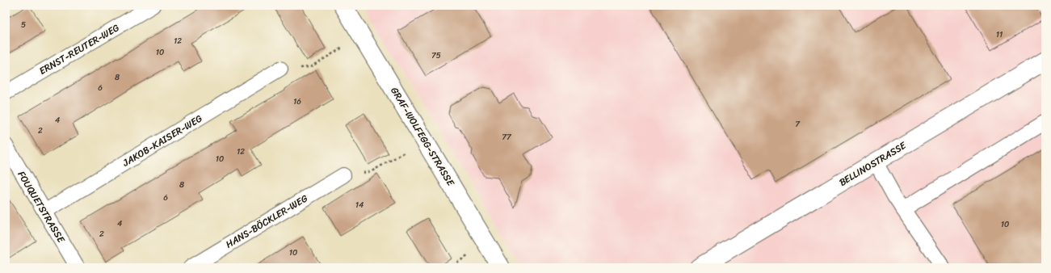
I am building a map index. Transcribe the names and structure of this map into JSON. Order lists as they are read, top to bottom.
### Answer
{
  "streets": {
    "street": ["GRAF-WOLFEGG-STRASSE", "BELLINOSTRASSE"],
    "lane": [
      "ERNST-REUTER-WEG",
      "JAKOB-KAISER-WEG",
      "FOUQUETSTRASSE",
      "HANS-BÖCKLER-WEG"
    ]
  },
  "crossings": [
    ["JAKOB-KAISER-WEG", "FOUQUETSTRASSE"]
  ],
  "house_numbers": [
    "5",
    "11",
    "12",
    "10",
    "75",
    "8",
    "6",
    "16",
    "4",
    "7",
    "2",
    "77",
    "12",
    "10",
    "8",
    "6",
    "14",
    "4",
    "10",
    "2",
    "10"
  ]
}
